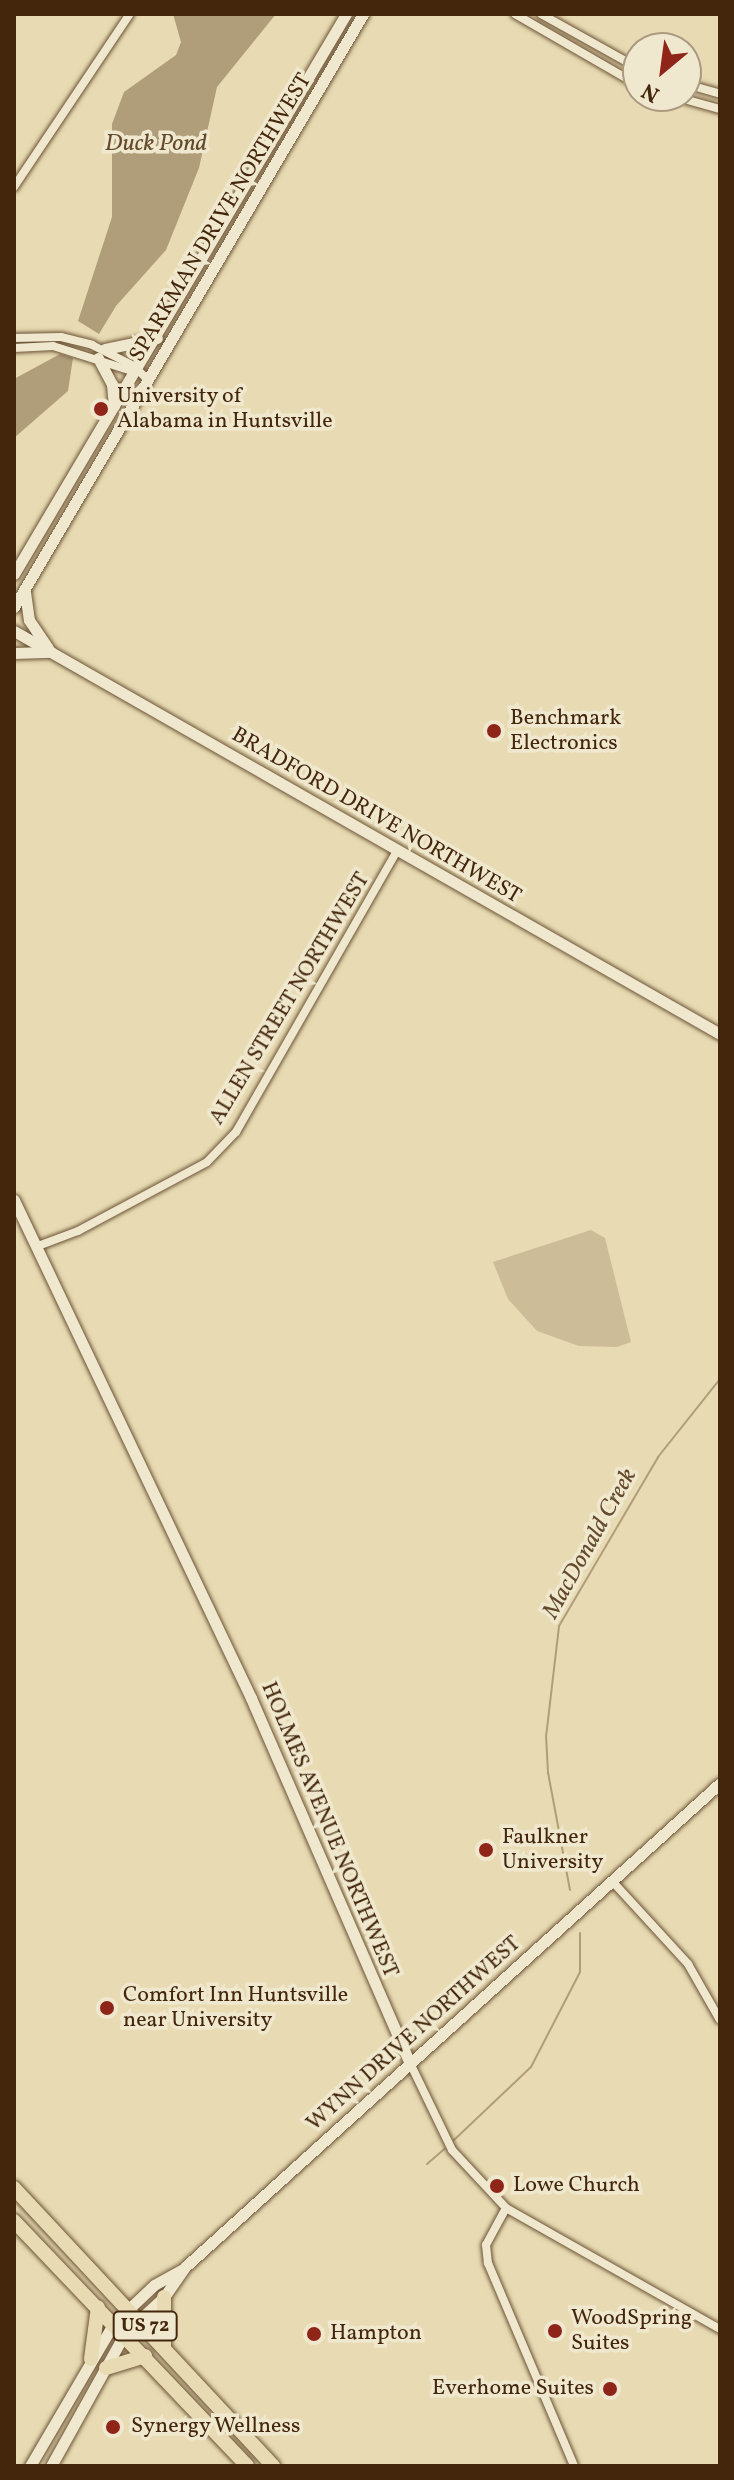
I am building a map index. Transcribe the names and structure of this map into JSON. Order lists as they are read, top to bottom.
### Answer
{
  "streets": {
    "highway": ["US 72"],
    "main road": [
      "SPARKMAN DRIVE NORTHWEST",
      "BRADFORD DRIVE NORTHWEST",
      "HOLMES AVENUE NORTHWEST",
      "WYNN DRIVE NORTHWEST"
    ],
    "street": ["ALLEN STREET NORTHWEST"]
  },
  "crossings": [
    ["BRADFORD DRIVE NORTHWEST", "ALLEN STREET NORTHWEST"],
    ["ALLEN STREET NORTHWEST", "HOLMES AVENUE NORTHWEST"],
    ["HOLMES AVENUE NORTHWEST", "WYNN DRIVE NORTHWEST"],
    ["WYNN DRIVE NORTHWEST", "US 72"]
  ],
  "water": ["Duck Pond", "MacDonald Creek"],
  "places": [
    "University of Alabama in Huntsville",
    "Benchmark Electronics",
    "Faulkner University",
    "Comfort Inn Huntsville near University",
    "Lowe Church",
    "WoodSpring Suites",
    "Hampton",
    "Everhome Suites",
    "Synergy Wellness"
  ],
  "north": "bottom left"
}
